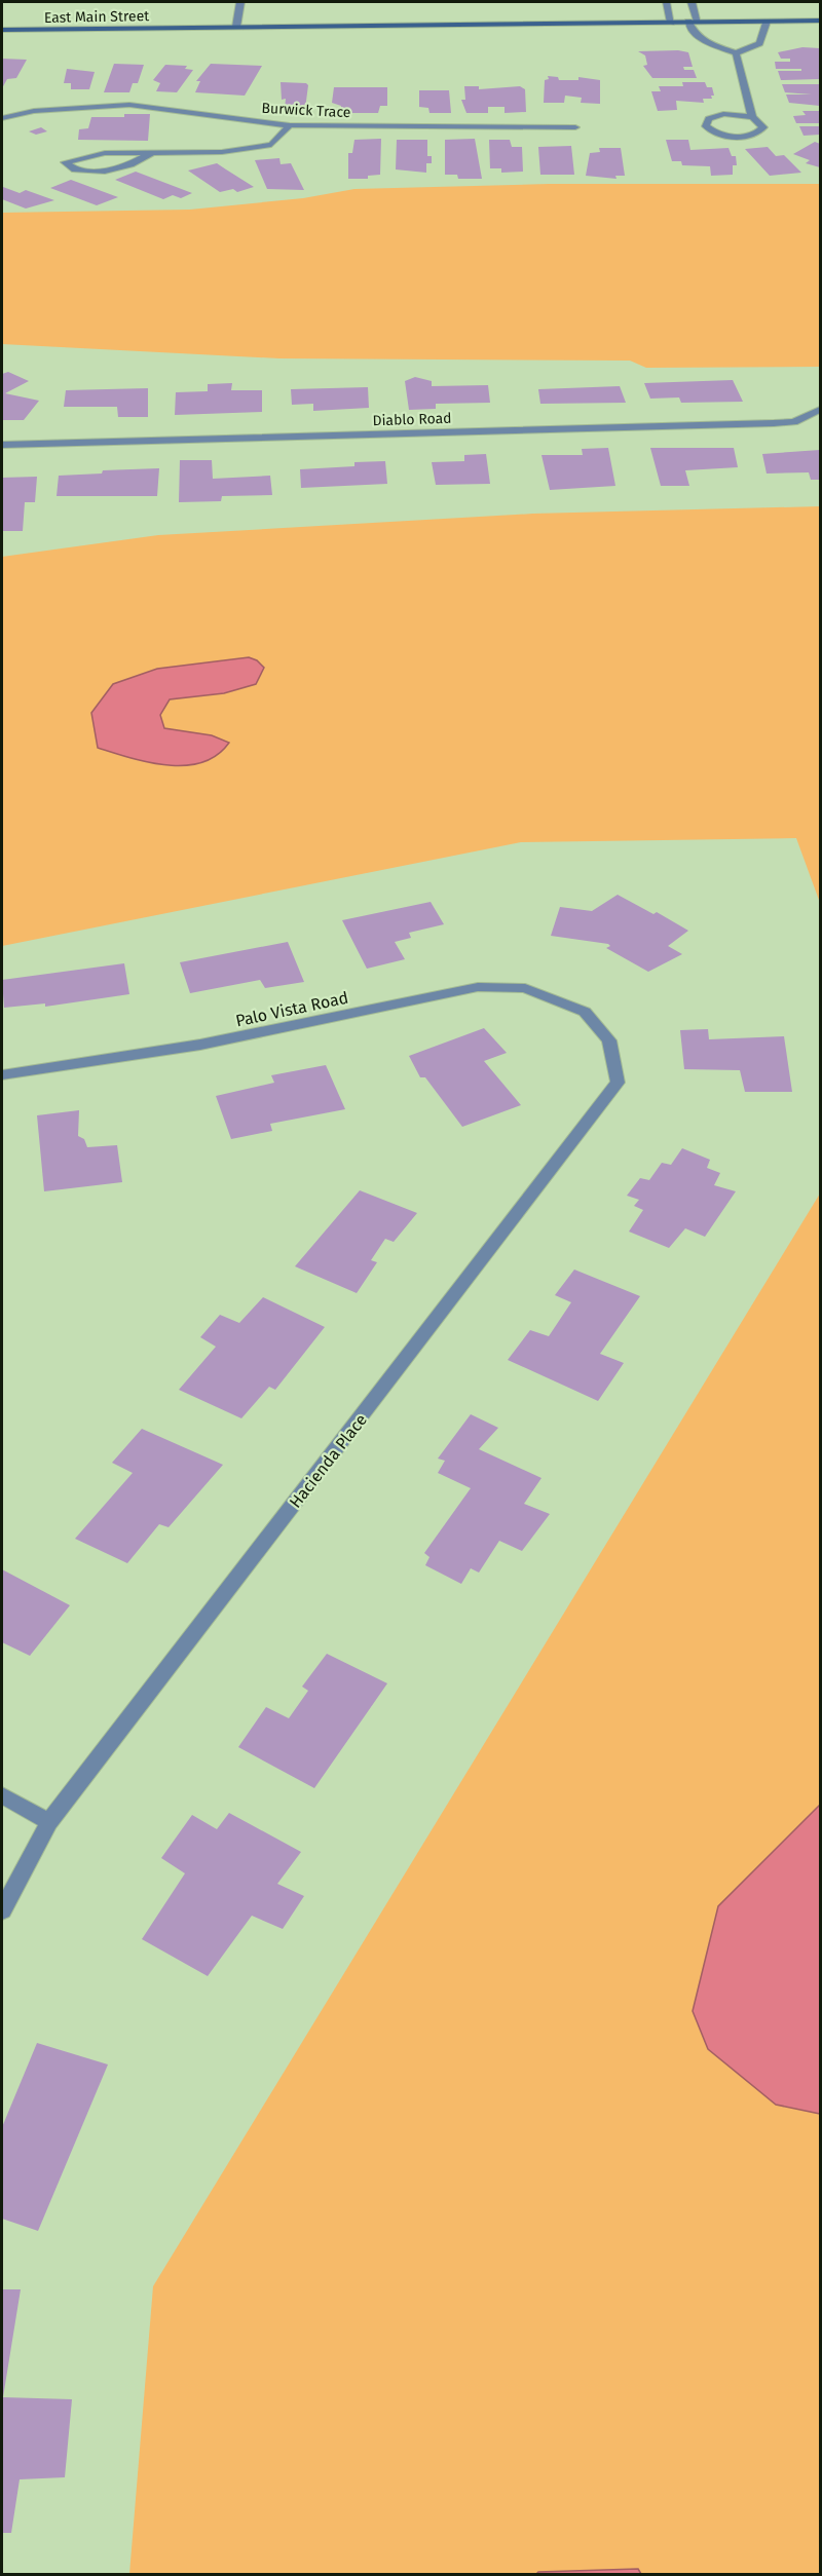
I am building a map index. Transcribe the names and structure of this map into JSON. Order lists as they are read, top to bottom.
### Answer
{
  "streets": {
    "main road": ["East Main Street"],
    "street": [
      "Burwick Trace",
      "Diablo Road",
      "Palo Vista Road",
      "Hacienda Place"
    ]
  },
  "crossings": [
    ["Palo Vista Road", "Hacienda Place"]
  ]
}
